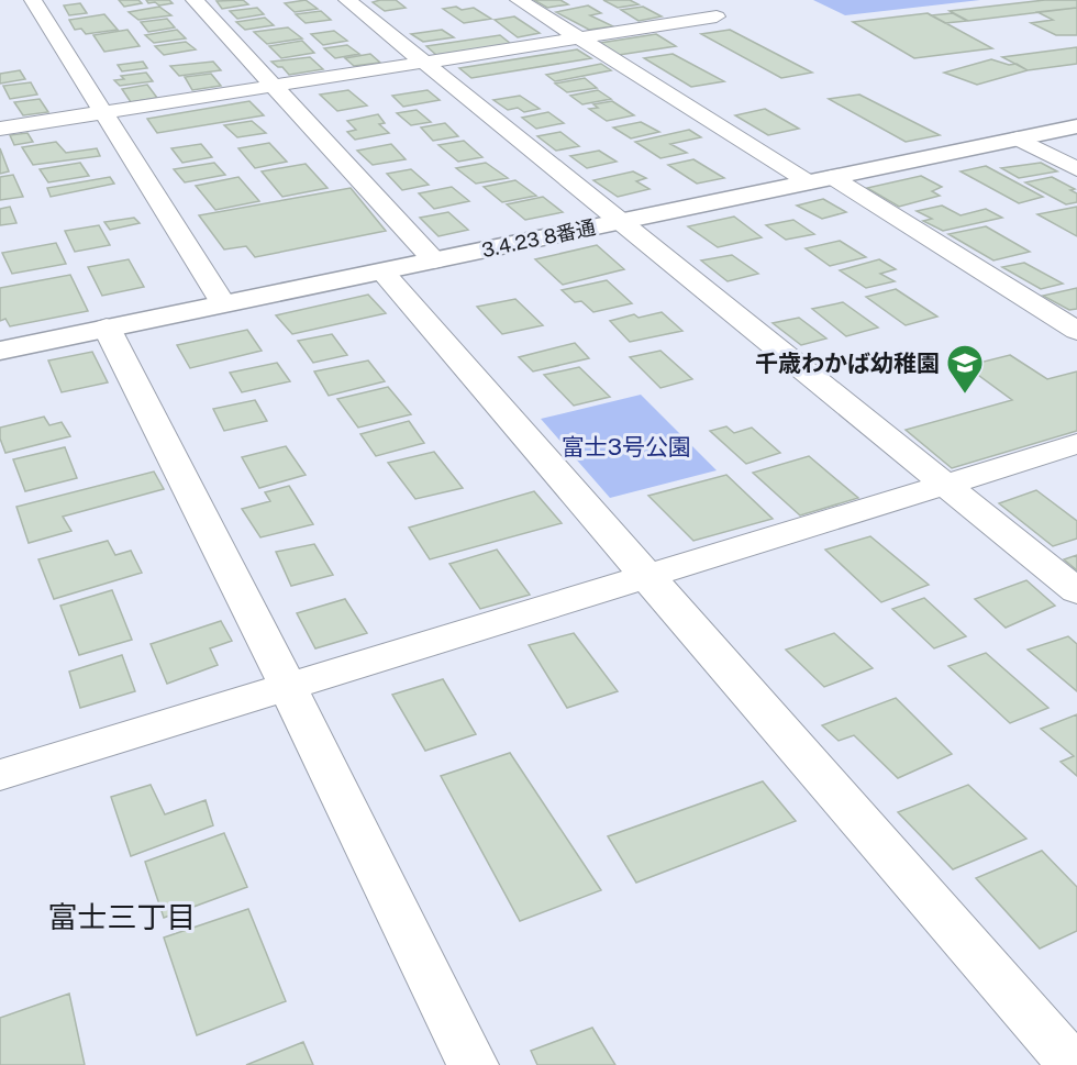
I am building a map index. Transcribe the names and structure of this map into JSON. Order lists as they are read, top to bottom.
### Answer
{
  "streets": {
    "street": ["3.4.23 8番通"]
  },
  "districts": ["富士三丁目"],
  "parks": ["富士3号公園"],
  "places": {
    "school or university": ["千歳わかば幼稚園"]
  }
}
